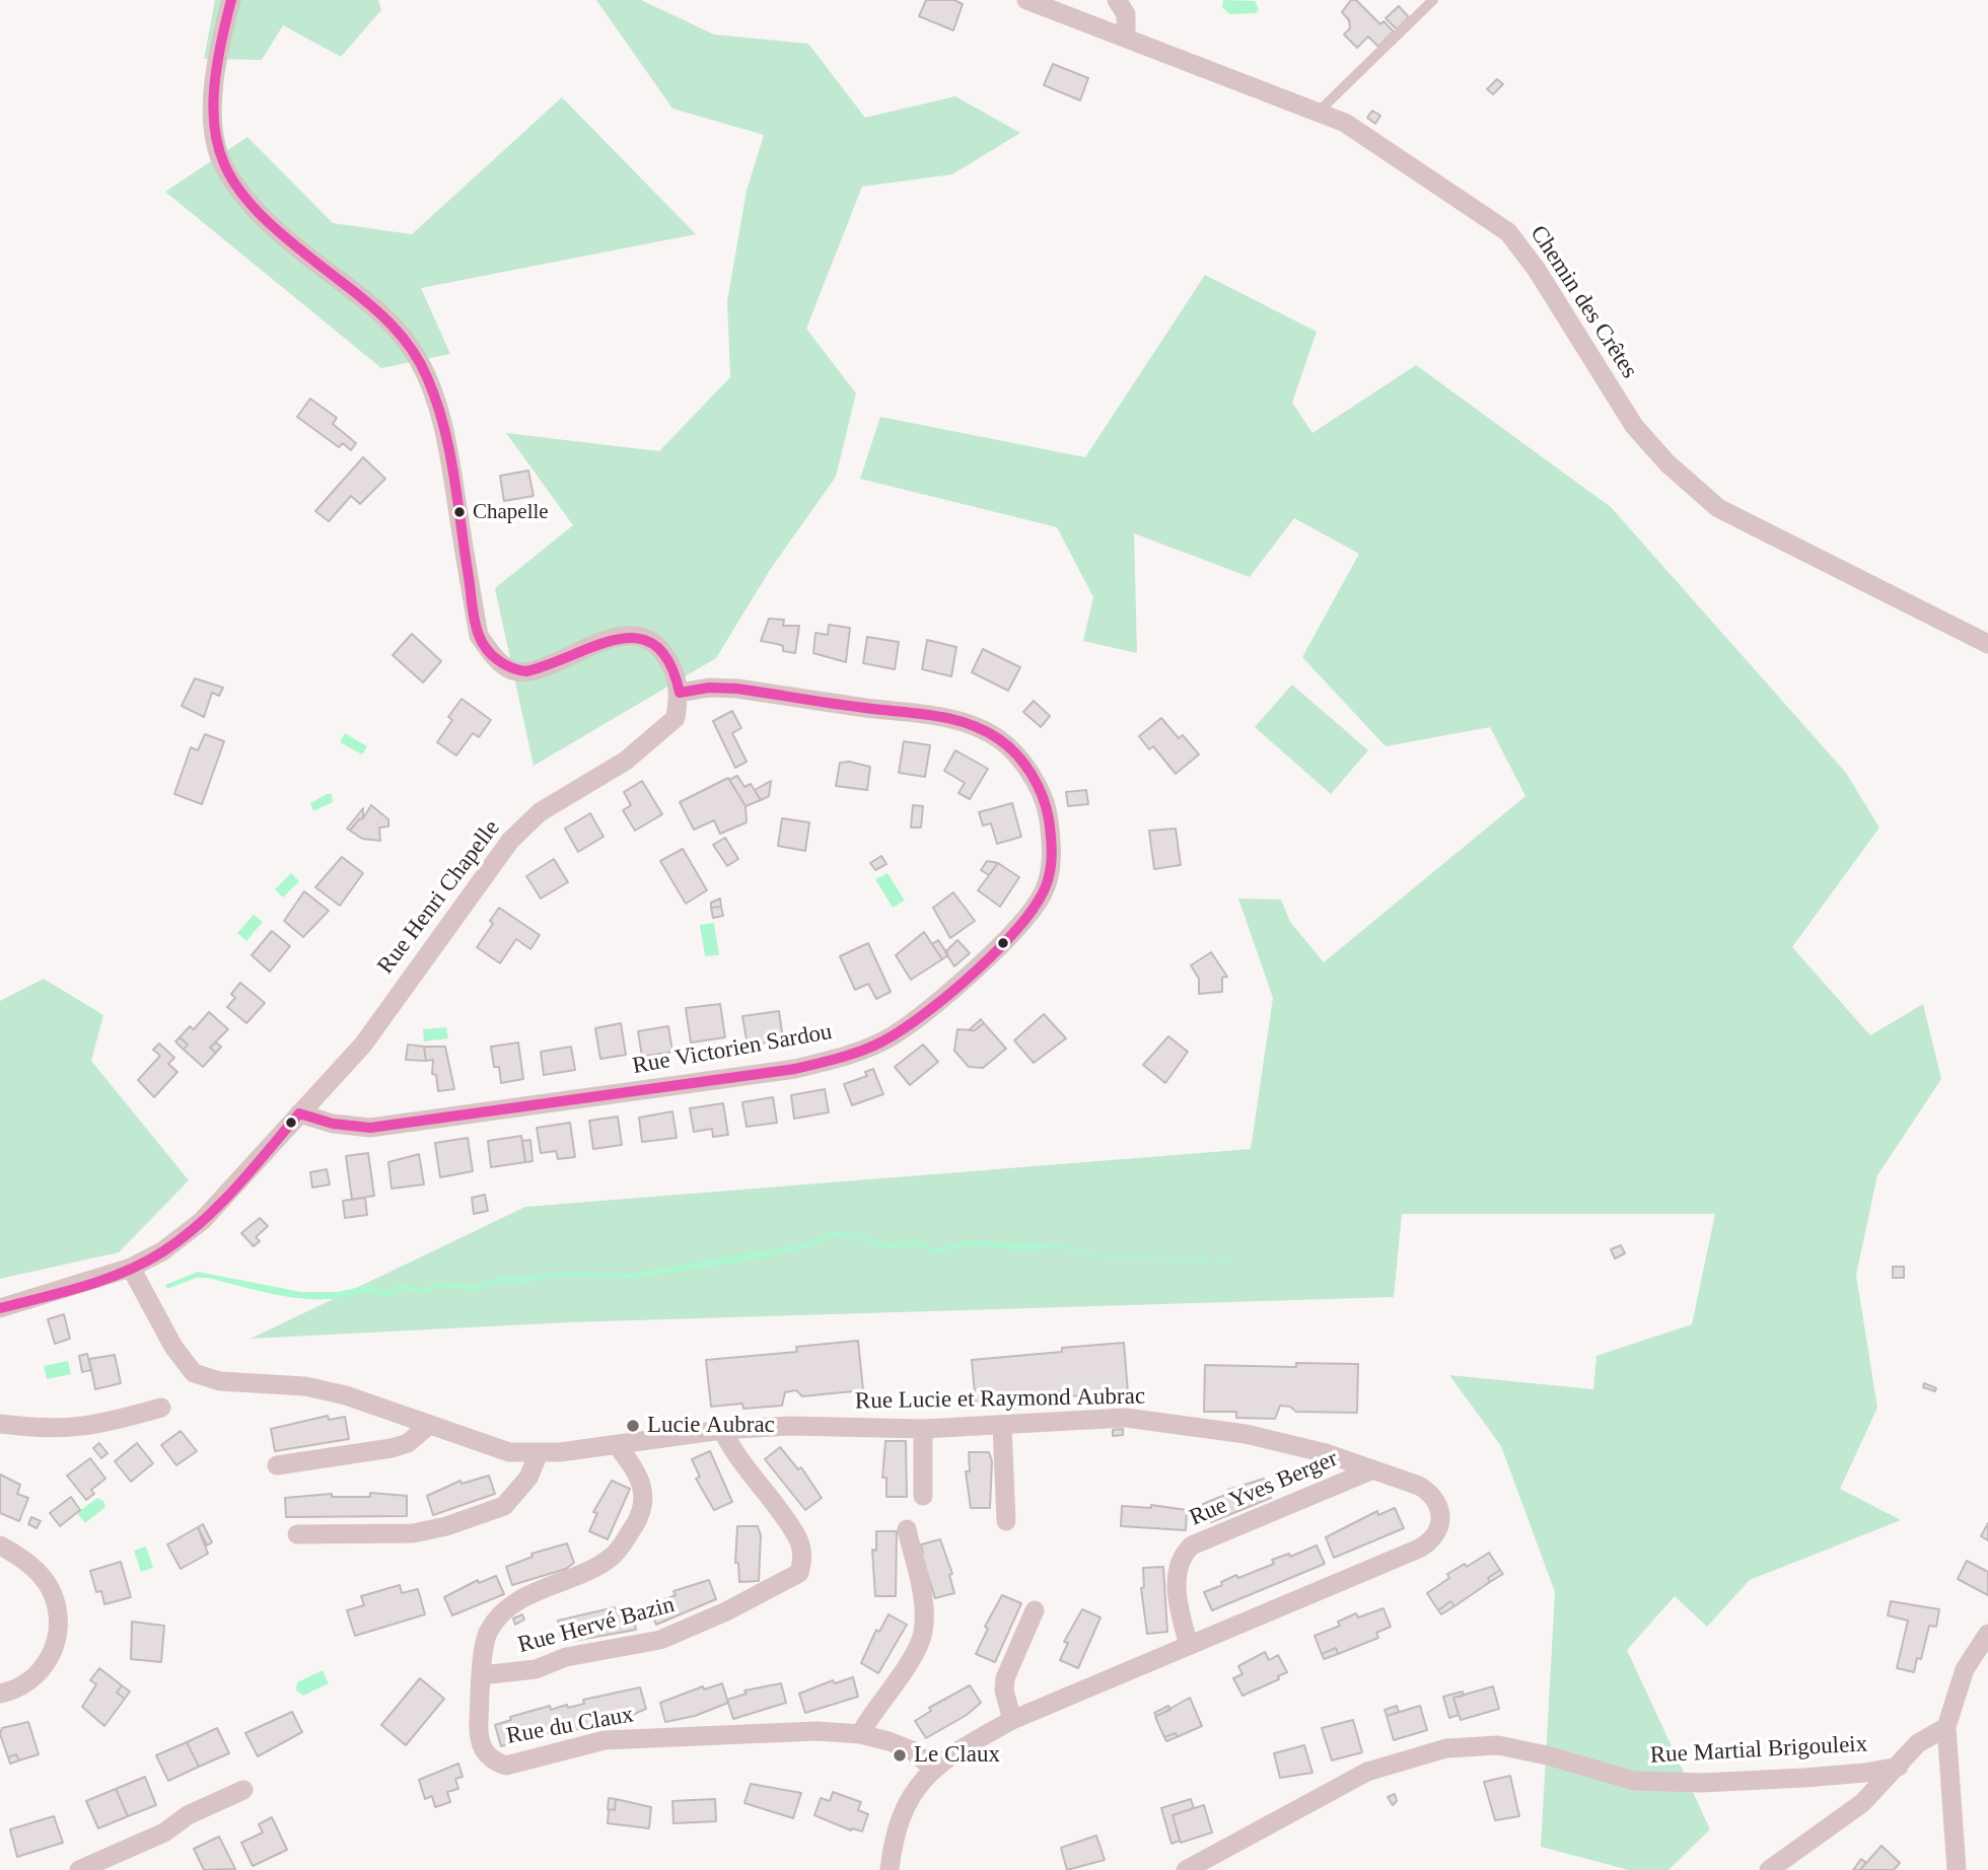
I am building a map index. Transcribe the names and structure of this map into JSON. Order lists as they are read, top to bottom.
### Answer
{
  "streets": {
    "street": [
      "Chemin des Crêtes",
      "Rue Henri Chapelle",
      "Rue Victorien Sardou",
      "Rue Lucie et Raymond Aubrac",
      "Rue Yves Berger",
      "Rue Hervé Bazin",
      "Rue du Claux",
      "Rue Martial Brigouleix"
    ]
  },
  "crossings": [
    ["Rue Henri Chapelle", "Rue Victorien Sardou"],
    ["Rue Henri Chapelle", "Rue Lucie et Raymond Aubrac"],
    ["Rue Lucie et Raymond Aubrac", "Rue Yves Berger"],
    ["Rue Lucie et Raymond Aubrac", "Rue Hervé Bazin"],
    ["Rue Lucie et Raymond Aubrac", "Rue du Claux"],
    ["Rue Hervé Bazin", "Rue du Claux"]
  ],
  "places": ["Chapelle", "Lucie Aubrac", "Le Claux"]
}
